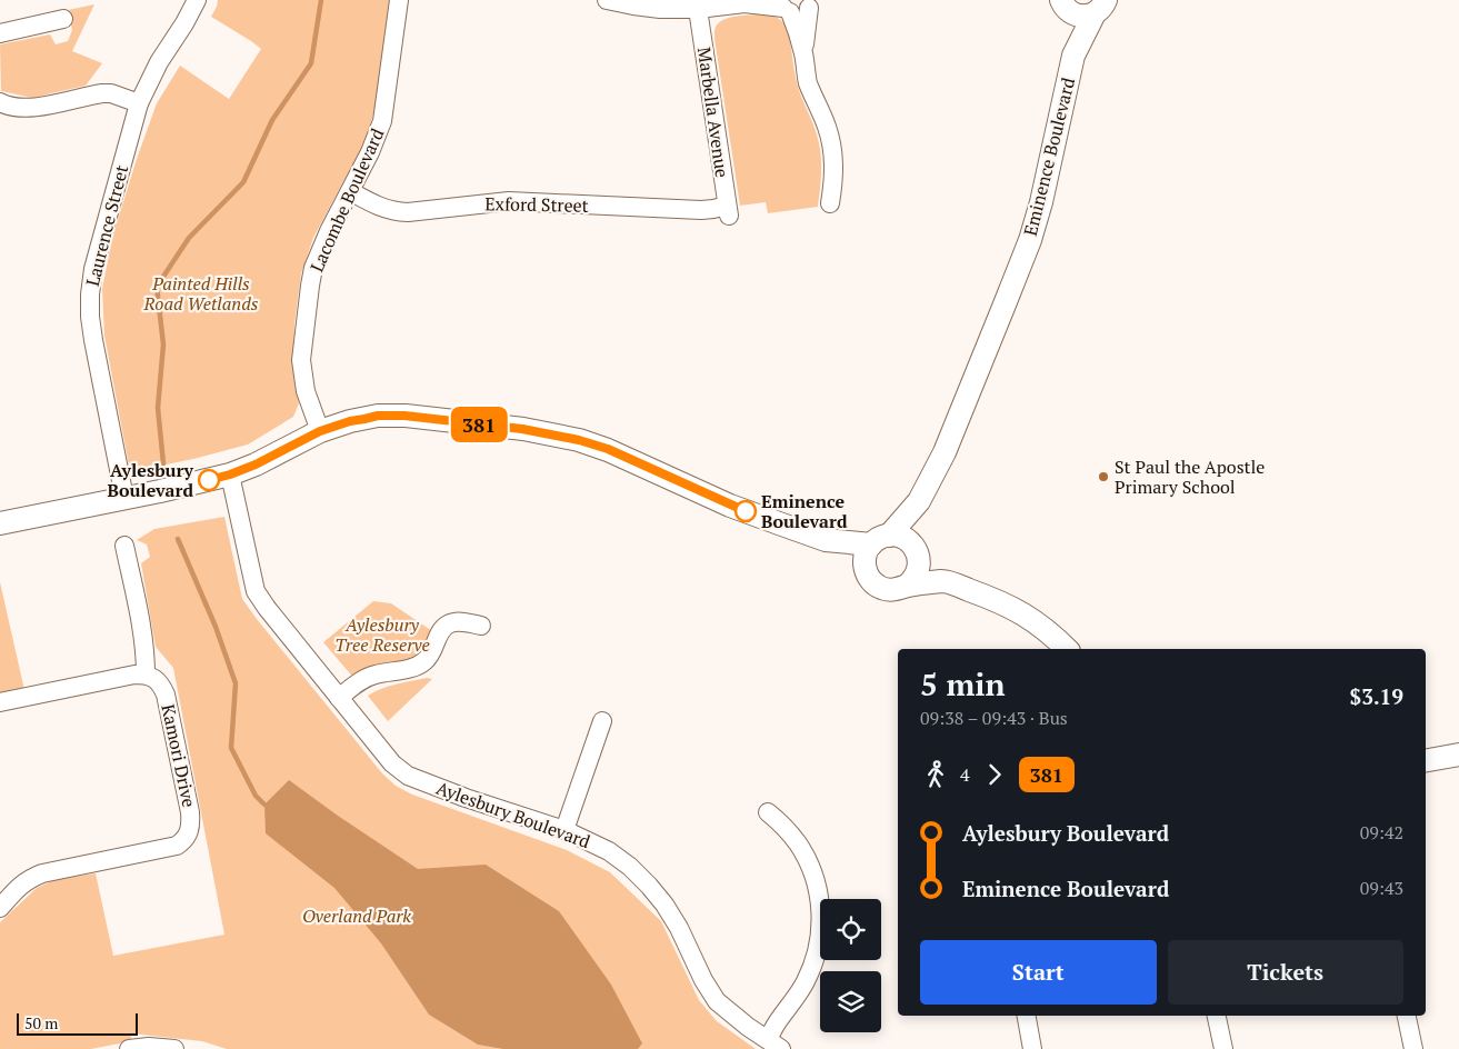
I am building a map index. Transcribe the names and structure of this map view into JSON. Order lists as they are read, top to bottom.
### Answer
{
  "streets": {
    "street": [
      "Marbella Avenue",
      "Eminence Boulevard",
      "Lacombe Boulevard",
      "Exford Street",
      "Laurence Street",
      "Kamori Drive",
      "Aylesbury Boulevard"
    ]
  },
  "crossings": [
    ["Marbella Avenue", "Exford Street"],
    ["Lacombe Boulevard", "Exford Street"]
  ],
  "parks": ["Painted Hills Road Wetlands", "Aylesbury Tree Reserve", "Overland Park"],
  "places": ["St Paul the Apostle Primary School", "Aylesbury Boulevard", "Eminence Boulevard"],
  "lines": ["bus line 381"],
  "scale_bar": "50 m",
  "page": {
    "on_map": "381",
    "heading": ["5 min", "09:38 – 09:43 · Bus", "$3.19"],
    "legs": ["4", "381"],
    "list": [
      {
        "name": "Aylesbury Boulevard",
        "value": "09:42"
      },
      {
        "name": "Eminence Boulevard",
        "value": "09:43"
      }
    ],
    "buttons": ["Start", "Tickets"],
    "scale": "50 m"
  }
}
